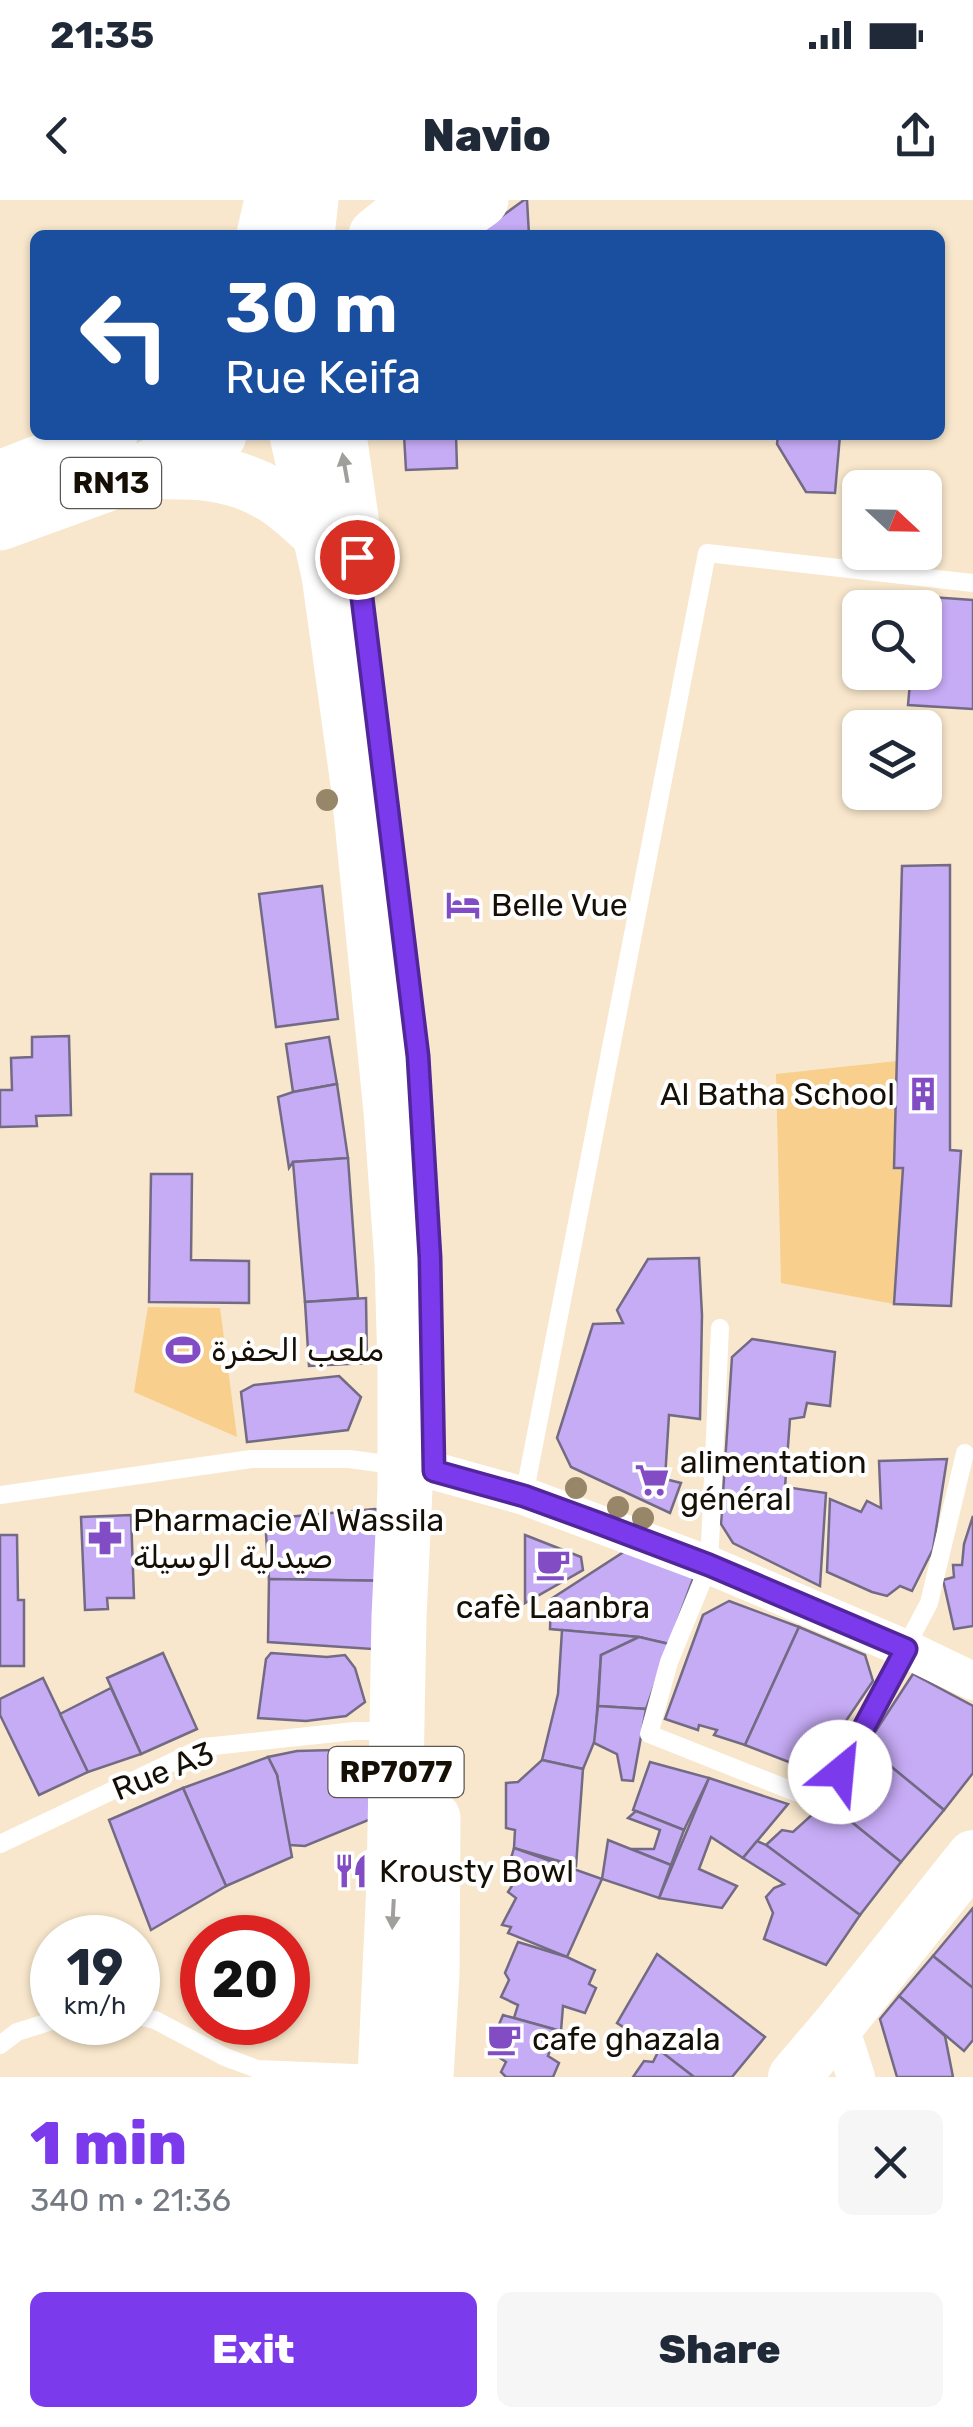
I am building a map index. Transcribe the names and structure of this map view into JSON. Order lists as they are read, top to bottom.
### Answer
{
  "streets": {
    "main road": ["RN13", "RP7077"],
    "lane": ["Rue A3"]
  },
  "crossings": [
    ["Rue A3", "RP7077"]
  ],
  "places": {
    "hotel": ["Belle Vue"],
    "building": ["Al Batha School"],
    "sports": ["ملعب الحفرة"],
    "supermarket": ["alimentation général"],
    "pharmacy": ["Pharmacie Al Wassila صيدلية الوسيلة"],
    "cafe": ["cafè Laanbra", "cafe ghazala"],
    "restaurant": ["Krousty Bowl"]
  },
  "north": "right",
  "page": {
    "status": "21:35",
    "header": "Navio",
    "turn": ["30 m", "Rue Keifa"],
    "speed": "19 km/h",
    "limit": "20",
    "heading": ["1 min", "340 m · 21:36"],
    "buttons": ["Exit", "Share"]
  }
}
